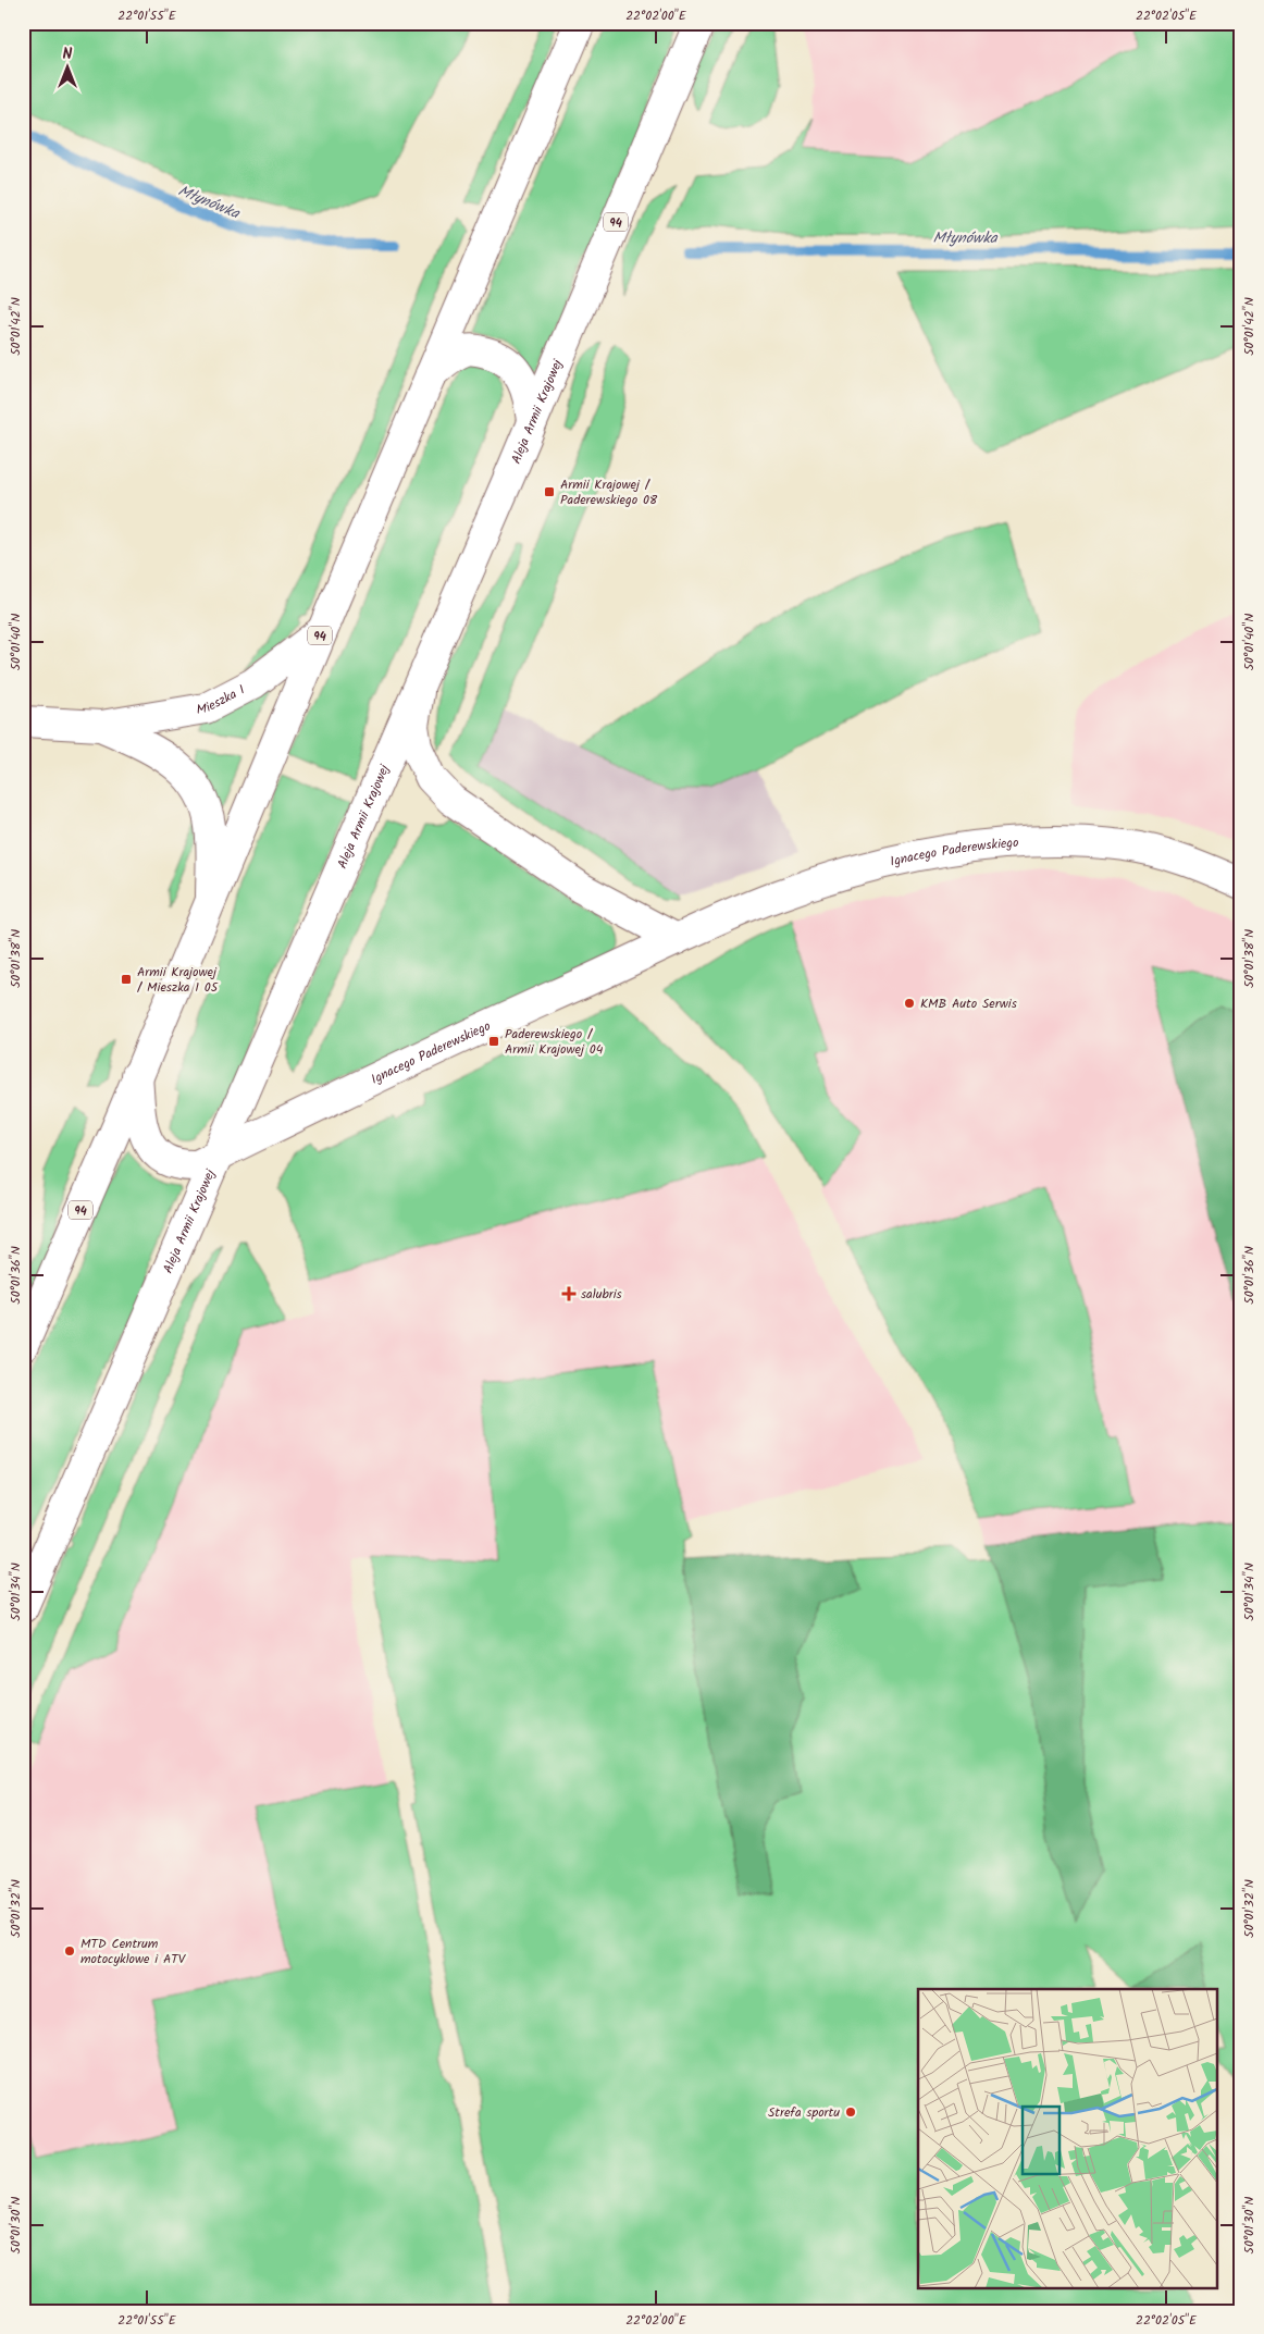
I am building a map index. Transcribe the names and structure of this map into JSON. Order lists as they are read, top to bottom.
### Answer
{
  "streets": {
    "main road": [
      "94",
      "Aleja Armii Krajowej",
      "Mieszka I",
      "Ignacego Paderewskiego"
    ]
  },
  "crossings": [
    ["94", "Mieszka I"],
    ["94", "Ignacego Paderewskiego"],
    ["Aleja Armii Krajowej", "Ignacego Paderewskiego"]
  ],
  "water": ["Młynówka"],
  "places": {
    "transit": ["Armii Krajowej / Paderewskiego 08", "Armii Krajowej / Mieszka I 05", "Paderewskiego / Armii Krajowej 04"],
    "other": ["KMB Auto Serwis", "MTD Centrum motocyklowe i ATV", "Strefa sportu"],
    "health": ["salubris"]
  },
  "north": "top",
  "coordinates": [
    "22°01'55\"E",
    "22°02'00\"E",
    "22°02'05\"E",
    "50°01'42\"N",
    "50°01'40\"N",
    "50°01'38\"N",
    "50°01'36\"N",
    "50°01'34\"N",
    "50°01'32\"N",
    "50°01'30\"N"
  ]
}
